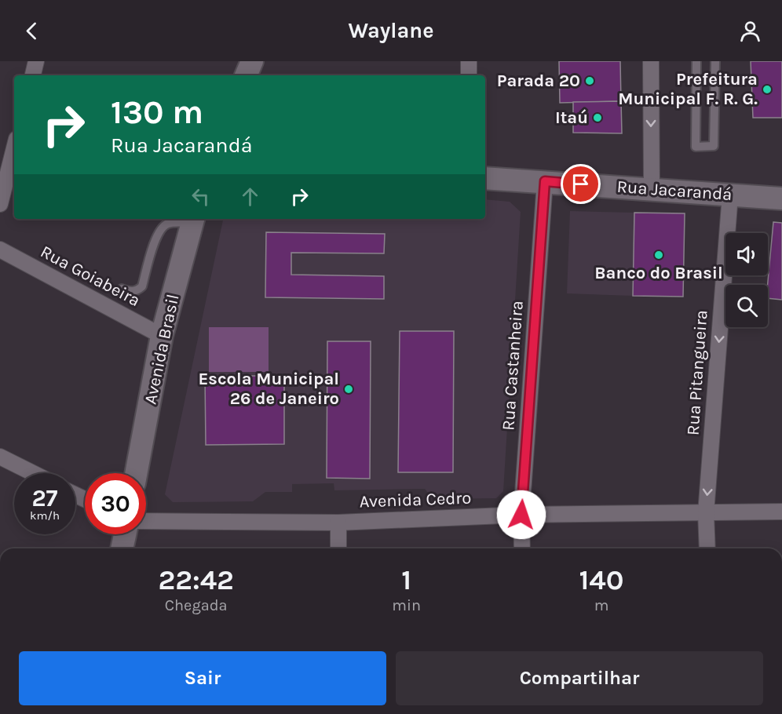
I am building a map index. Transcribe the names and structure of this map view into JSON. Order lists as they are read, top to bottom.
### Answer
{
  "streets": {
    "main road": ["Rua Jacarandá", "Avenida Brasil"],
    "street": [
      "Rua Goiabeira",
      "Rua Castanheira",
      "Rua Pitangueira",
      "Avenida Cedro"
    ]
  },
  "crossings": [
    ["Rua Jacarandá", "Rua Castanheira"],
    ["Rua Jacarandá", "Rua Pitangueira"],
    ["Rua Goiabeira", "Avenida Brasil"],
    ["Rua Castanheira", "Avenida Cedro"],
    ["Rua Pitangueira", "Avenida Cedro"]
  ],
  "one_way": ["Rua Pitangueira"],
  "places": [
    "Parada 20",
    "Prefeitura Municipal F. R. G.",
    "Itaú",
    "Banco do Brasil",
    "Escola Municipal 26 de Janeiro"
  ],
  "page": {
    "header": "Waylane",
    "turn": ["130 m", "Rua Jacarandá"],
    "speed": "27 km/h",
    "limit": "30",
    "eta": [
      "22:42",
      "Chegada",
      "1",
      "min",
      "140",
      "m"
    ],
    "buttons": ["Sair", "Compartilhar"]
  }
}
